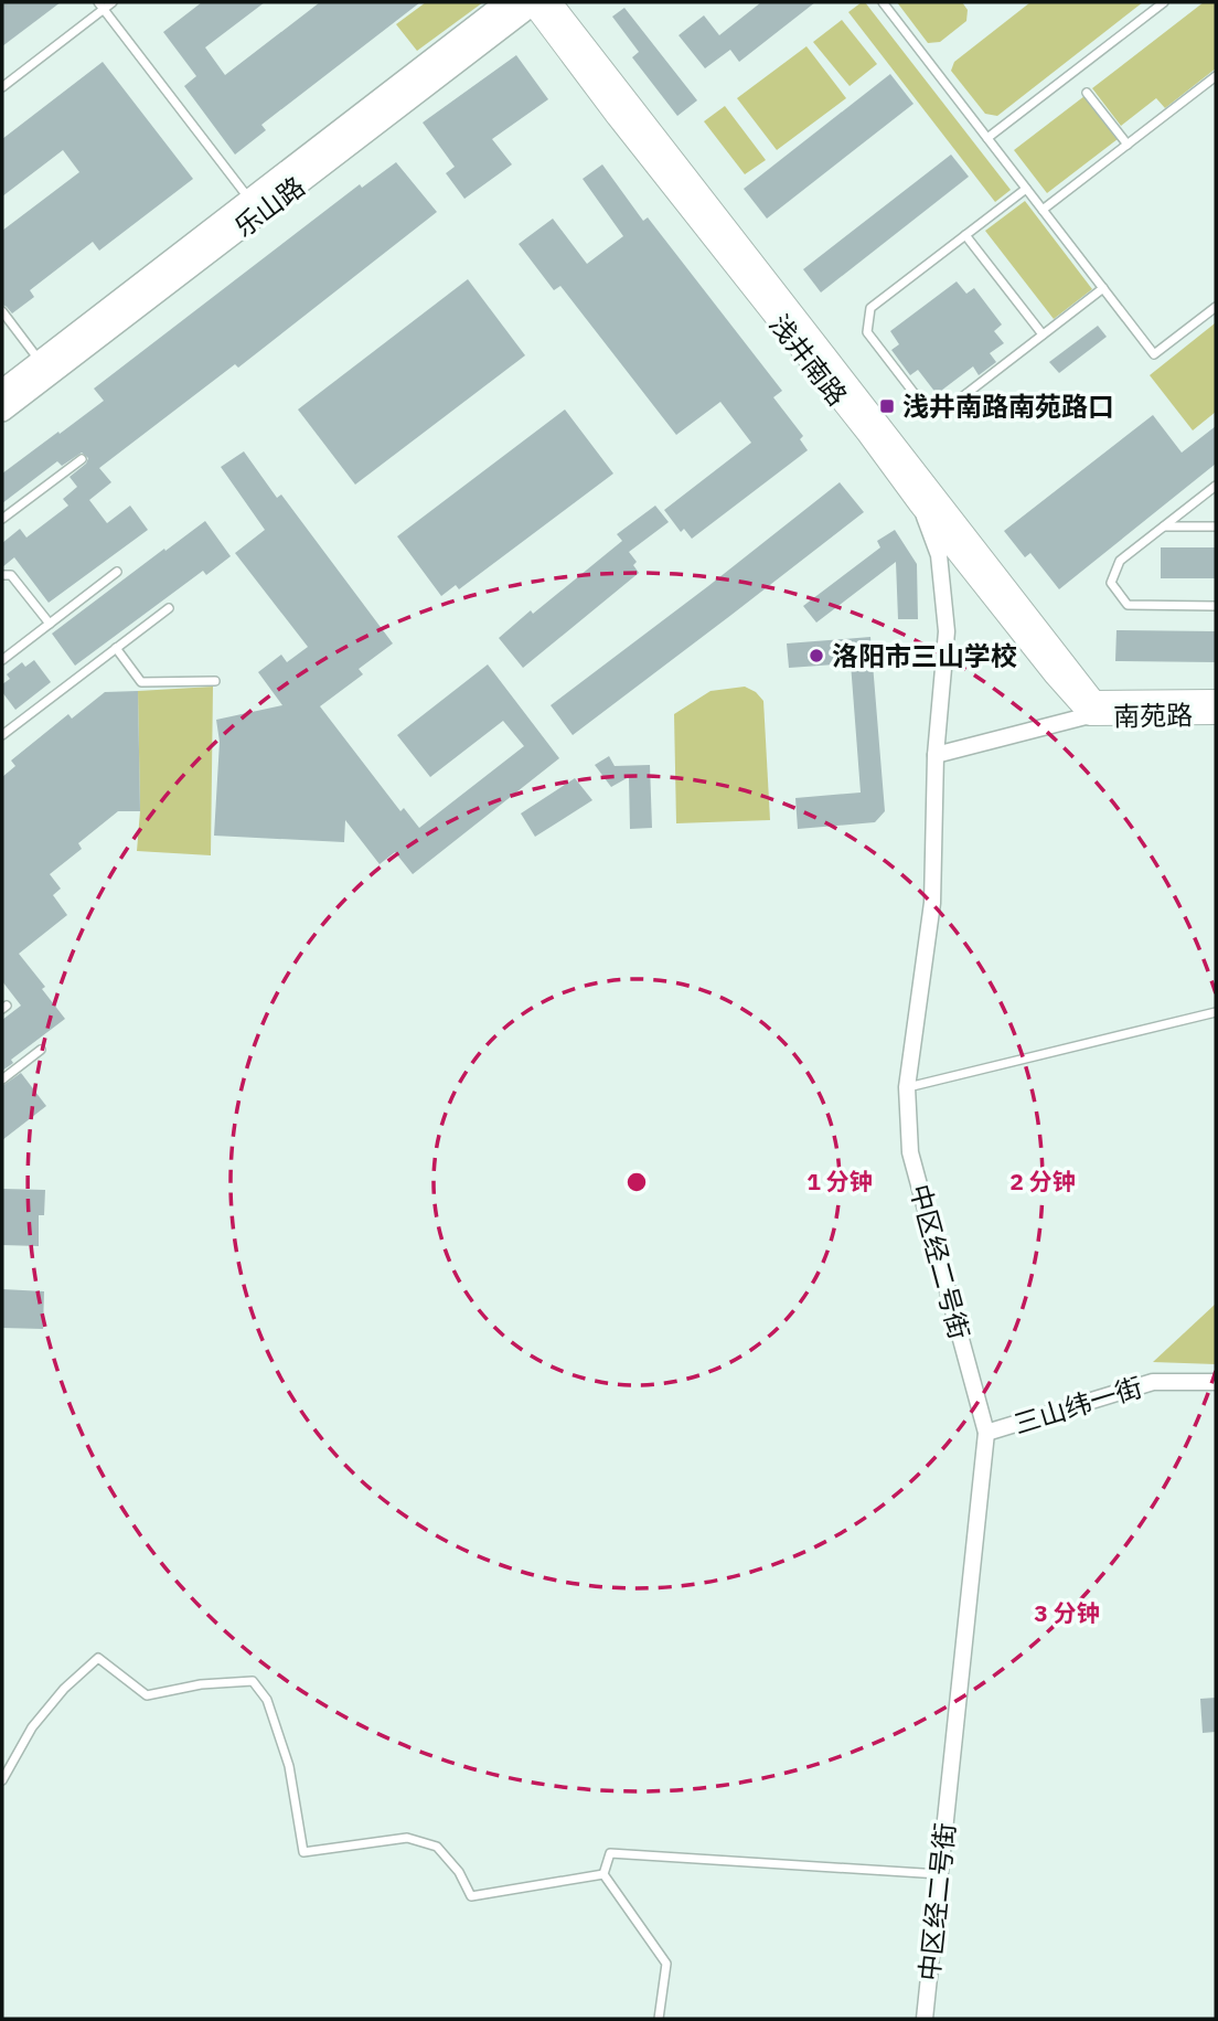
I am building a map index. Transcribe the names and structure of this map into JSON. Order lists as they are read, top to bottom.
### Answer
{
  "streets": {
    "main road": ["乐山路"],
    "street": [
      "浅井南路",
      "南苑路",
      "中区经二号街",
      "三山纬一街"
    ]
  },
  "crossings": [
    ["乐山路", "浅井南路"],
    ["浅井南路", "南苑路"],
    ["浅井南路", "中区经二号街"],
    ["中区经二号街", "三山纬一街"]
  ],
  "places": {
    "transit": ["浅井南路南苑路口"],
    "other": ["洛阳市三山学校"]
  },
  "rings": ["1 分钟", "2 分钟", "3 分钟"]
}
